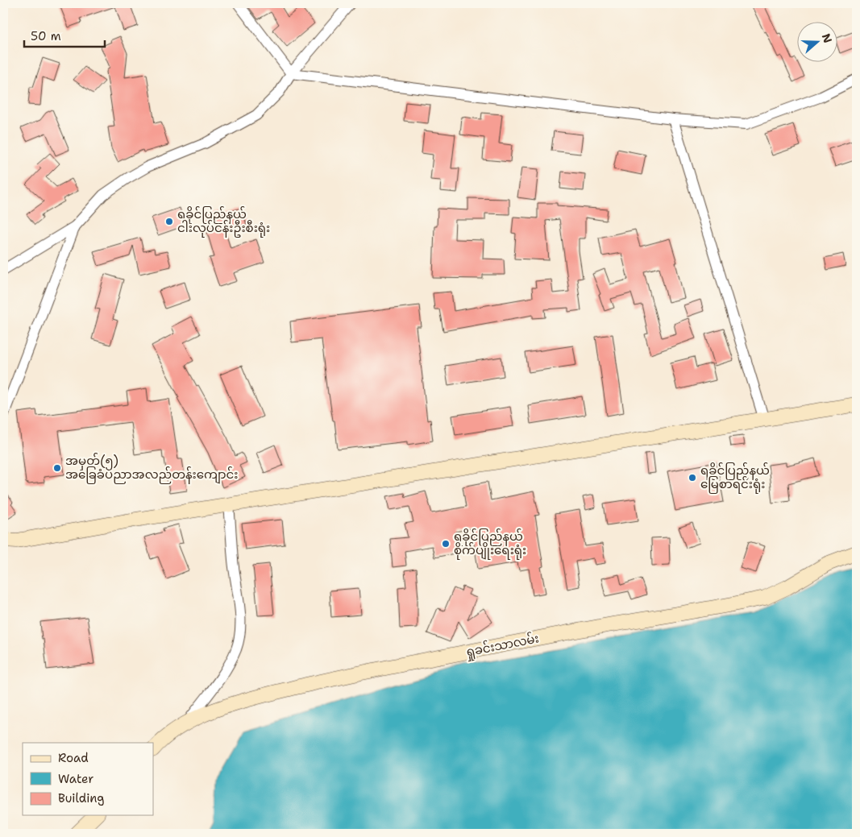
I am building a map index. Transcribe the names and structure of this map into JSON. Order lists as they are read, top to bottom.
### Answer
{
  "streets": {
    "street": ["ရှုခင်းသာလမ်း"]
  },
  "places": [
    "ရခိုင်ပြည်နယ် ငါးလုပ်ငန်းဦးစီးရုံး",
    "အမှတ်(၅) အခြေခံပညာအလည်တန်းကျောင်း",
    "ရခိုင်ပြည်နယ် မြေစာရင်းရုံး",
    "ရခိုင်ပြည်နယ် စိုက်ပျိုးရေးရုံး"
  ],
  "legend": ["Road", "Water", "Building"],
  "scale_bar": "50 m",
  "north": "right"
}
